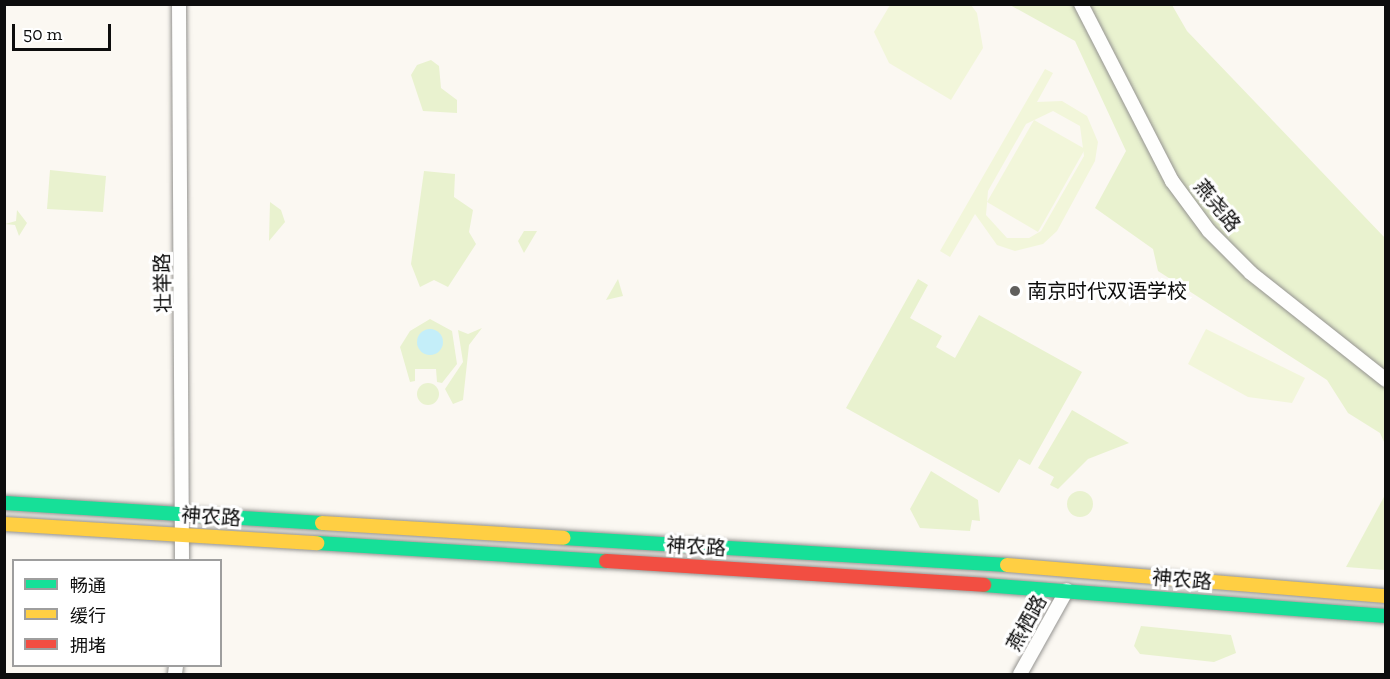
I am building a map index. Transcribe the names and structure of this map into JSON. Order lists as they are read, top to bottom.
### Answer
{
  "streets": {
    "street": [
      "燕尧路",
      "壮举路",
      "神农路",
      "燕栖路"
    ]
  },
  "crossings": [
    ["壮举路", "神农路"],
    ["神农路", "燕栖路"]
  ],
  "places": ["南京时代双语学校"],
  "legend": ["畅通", "缓行", "拥堵"],
  "scale_bar": "50 m"
}
